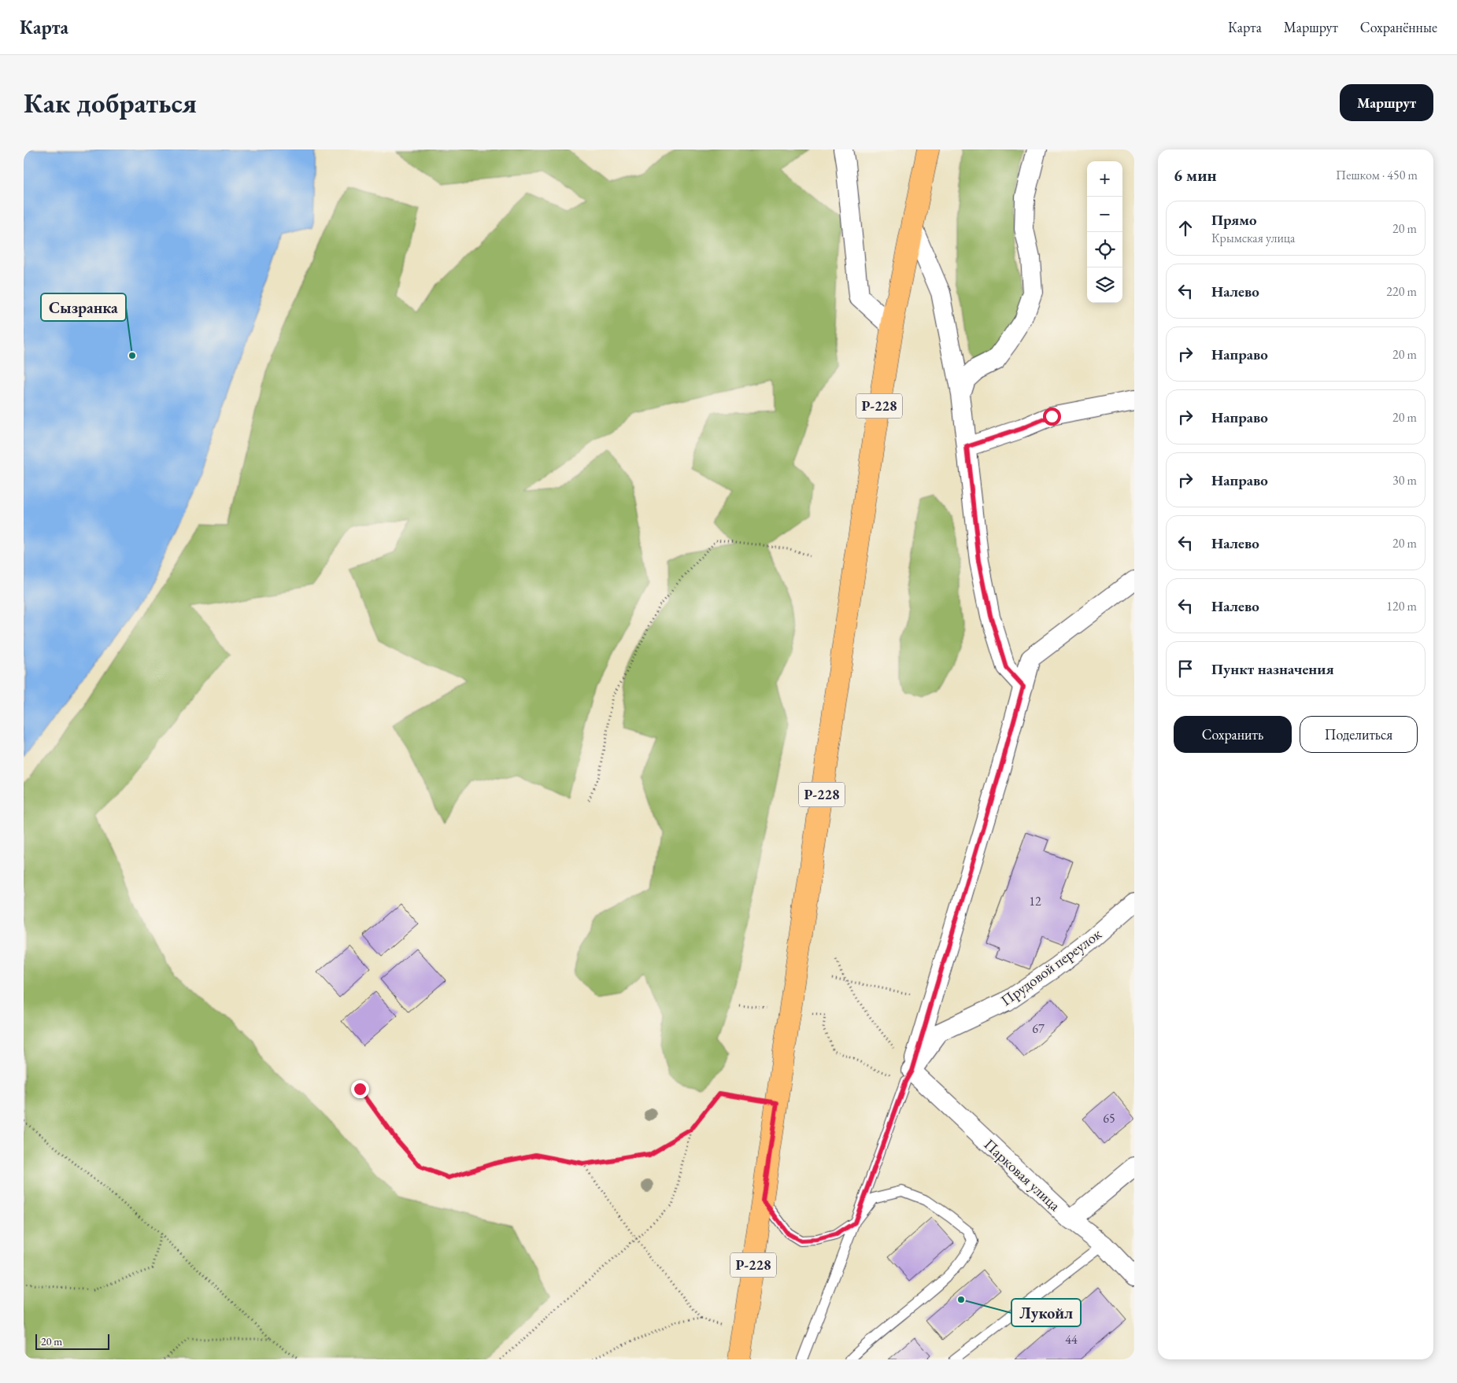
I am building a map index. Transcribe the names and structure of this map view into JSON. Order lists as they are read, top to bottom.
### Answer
{
  "streets": {
    "main road": ["Р-228"],
    "street": ["Прудовой переулок", "Парковая улица"]
  },
  "crossings": [
    ["Прудовой переулок", "Парковая улица"]
  ],
  "places": ["Сызранка", "Лукойл"],
  "house_numbers": [
    "12",
    "67",
    "65",
    "44"
  ],
  "scale_bar": "20 m",
  "page": {
    "header": "Карта",
    "nav": ["Карта", "Маршрут", "Сохранённые"],
    "buttons": [
      "Маршрут",
      ["Сохранить", "Поделиться"]
    ],
    "title": "Как добраться",
    "heading": ["6 мин", "Пешком · 450 m"],
    "map_buttons": ["+", "−"],
    "list": [
      ["Прямо", "Крымская улица", "20 m"],
      ["Налево", "220 m"],
      ["Направо", "20 m"],
      ["Направо", "20 m"],
      ["Направо", "30 m"],
      ["Налево", "20 m"],
      ["Налево", "120 m"],
      "Пункт назначения"
    ],
    "scale": "20 m"
  }
}
